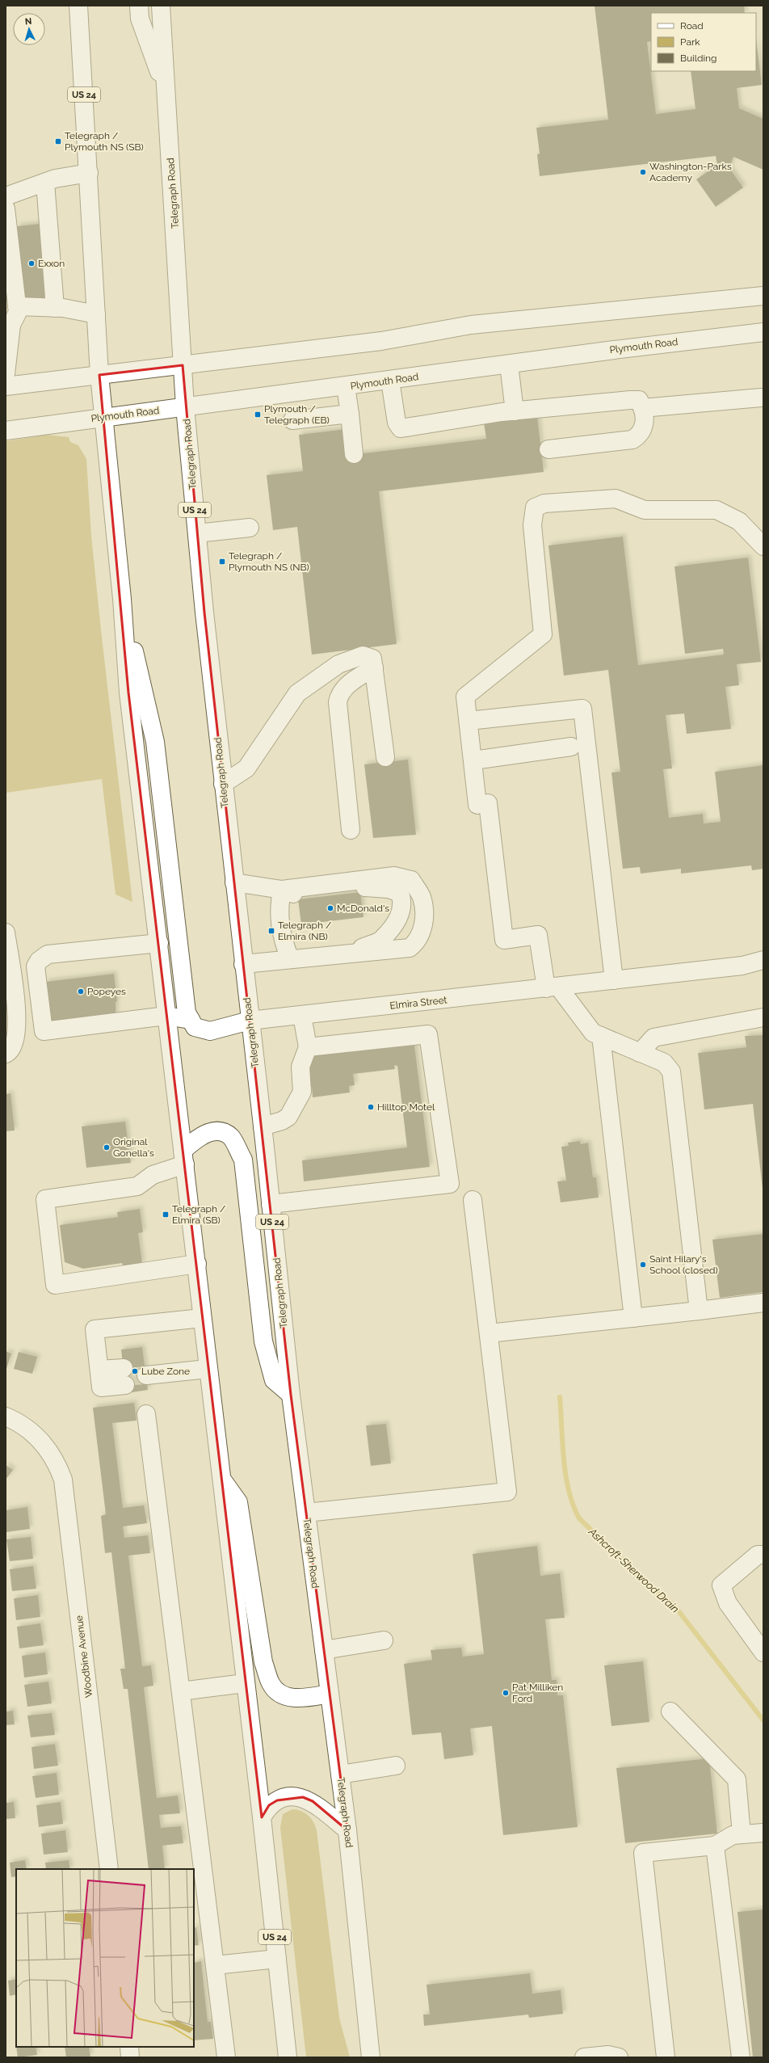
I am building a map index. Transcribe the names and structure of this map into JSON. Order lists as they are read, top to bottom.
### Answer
{
  "streets": {
    "main road": [
      "US 24",
      "Telegraph Road",
      "Plymouth Road",
      "Elmira Street",
      "Woodbine Avenue"
    ]
  },
  "crossings": [
    ["US 24", "Plymouth Road"],
    ["Telegraph Road", "Plymouth Road"],
    ["Telegraph Road", "Elmira Street"]
  ],
  "water": ["Ashcroft-Sherwood Drain"],
  "places": {
    "transit": [
      "Telegraph / Plymouth NS (SB)",
      "Plymouth / Telegraph (EB)",
      "Telegraph / Plymouth NS (NB)",
      "Telegraph / Elmira (NB)",
      "Telegraph / Elmira (SB)"
    ],
    "other": [
      "Washington-Parks Academy",
      "Exxon",
      "McDonald's",
      "Popeyes",
      "Hilltop Motel",
      "Original Gonella's",
      "Saint Hilary's School (closed)",
      "Lube Zone",
      "Pat Milliken Ford"
    ]
  },
  "legend": ["Road", "Park", "Building"],
  "north": "top"
}
